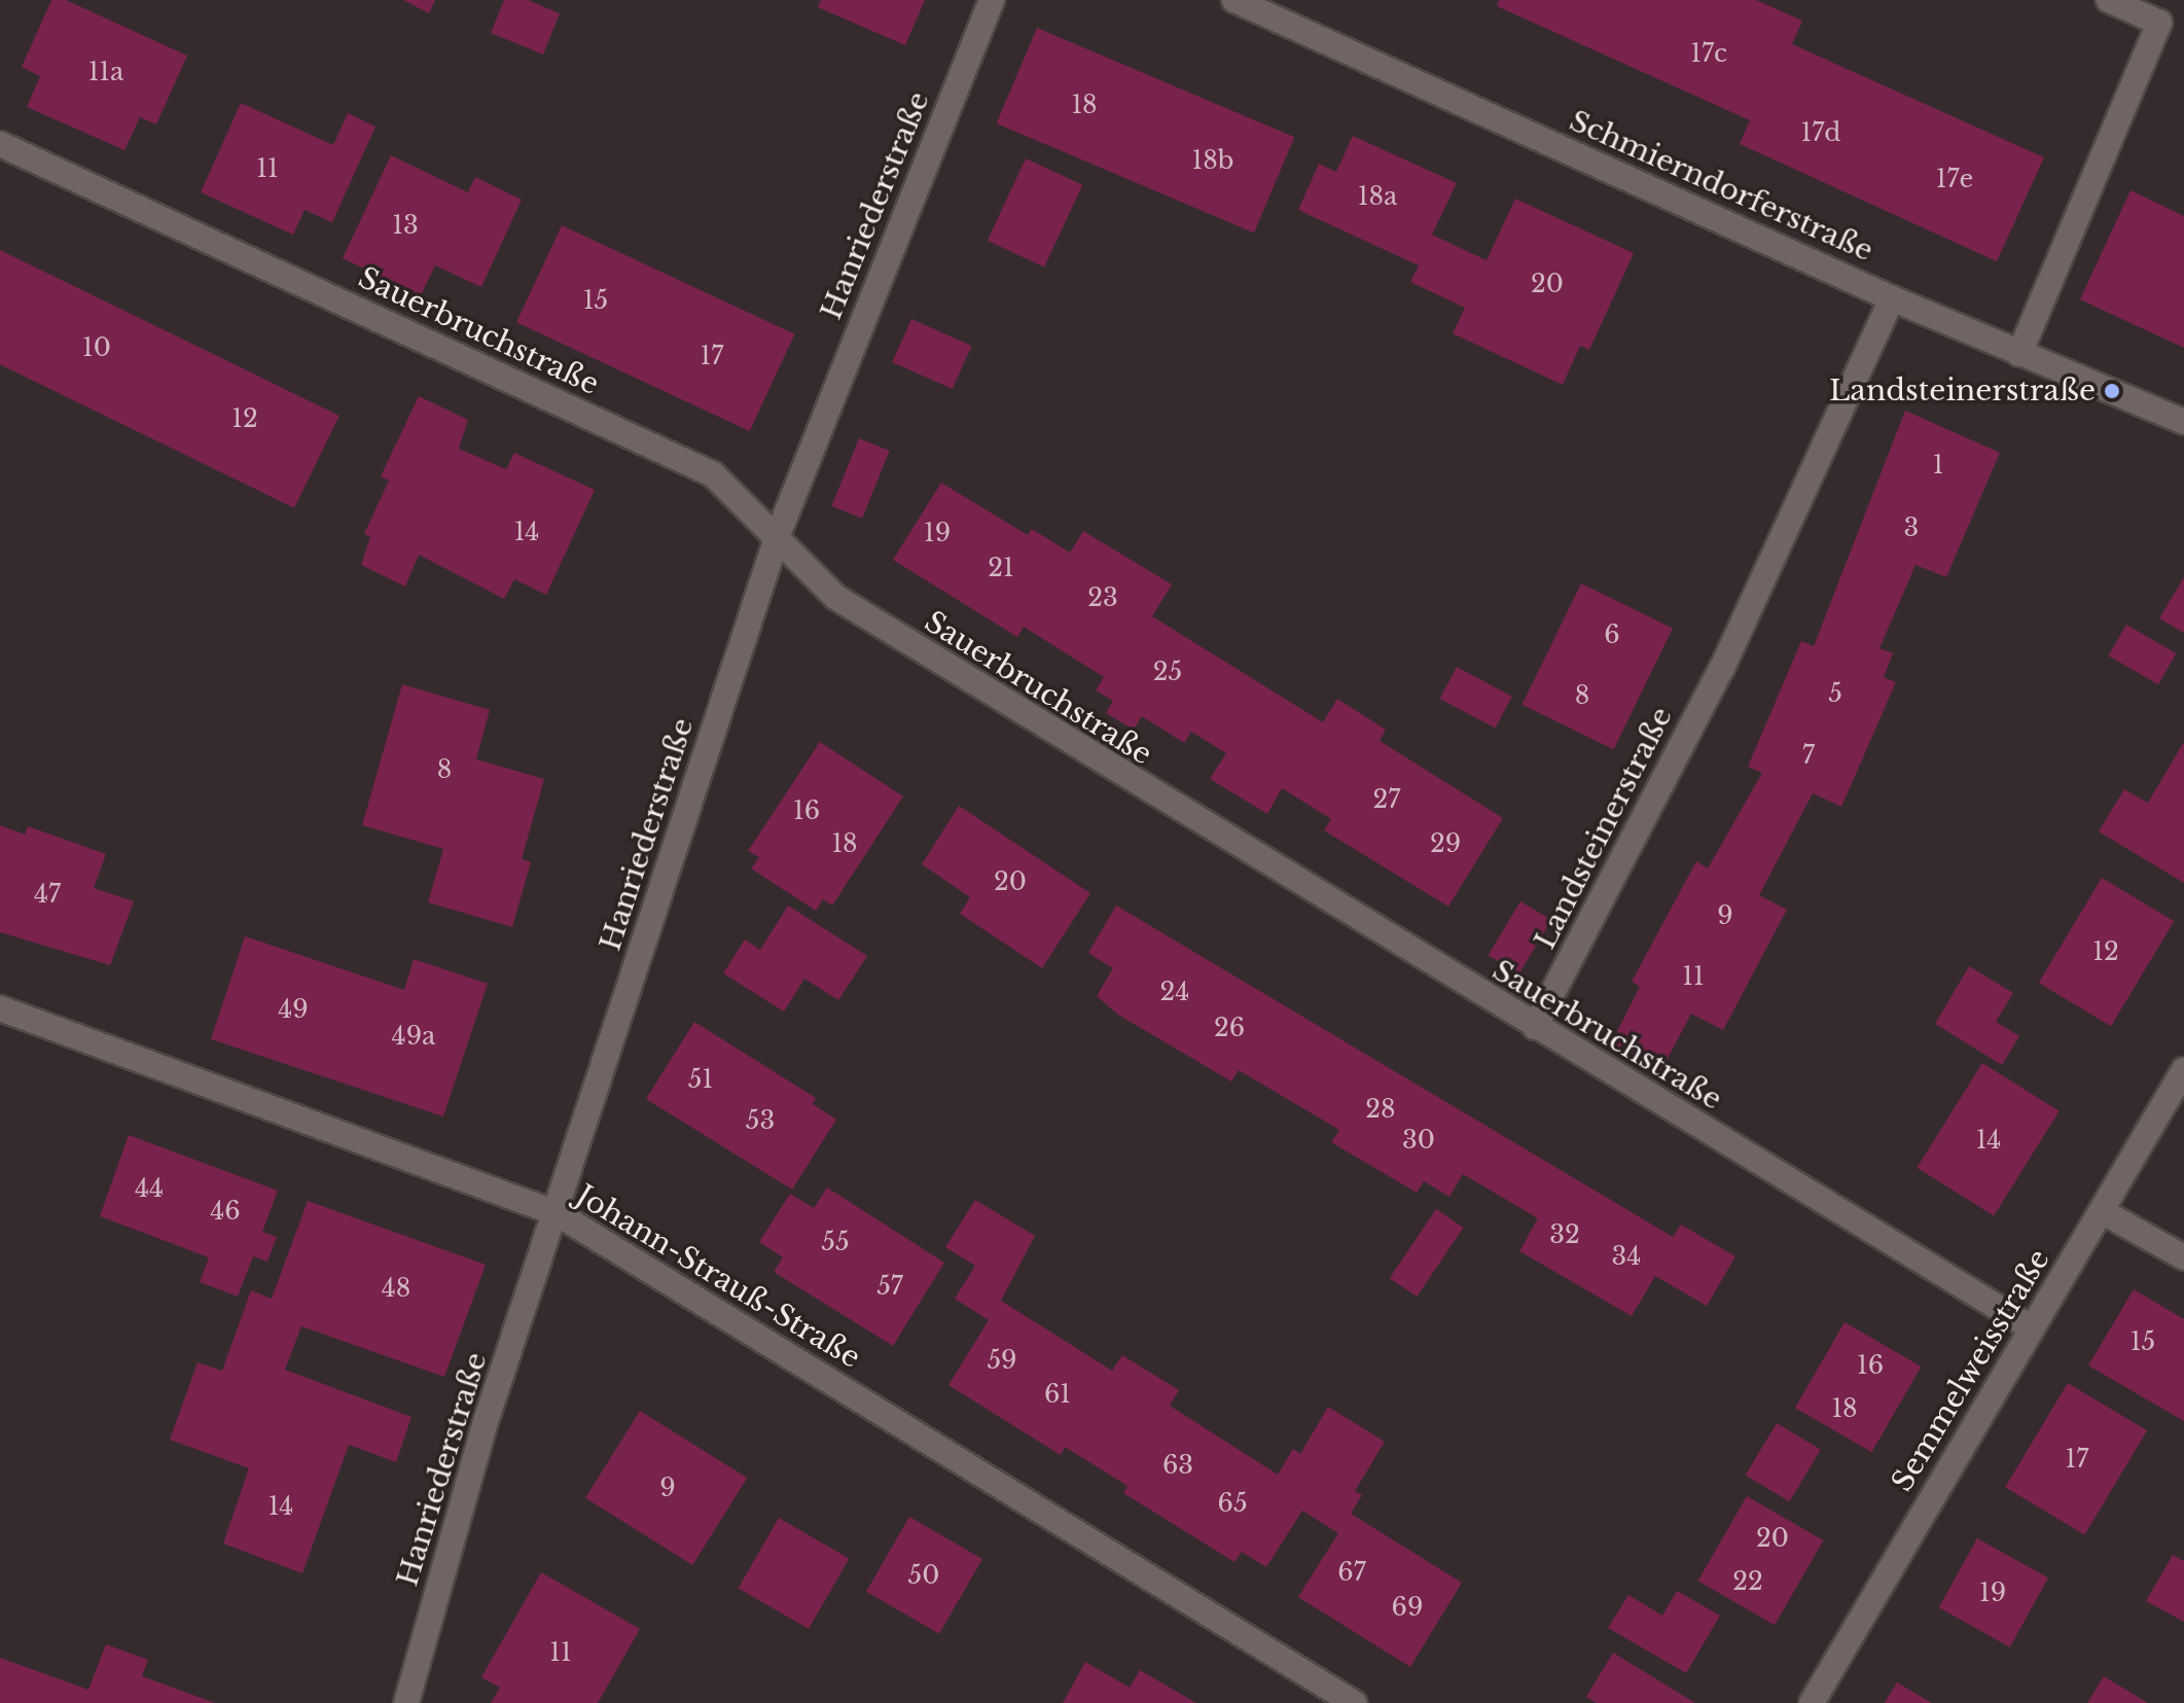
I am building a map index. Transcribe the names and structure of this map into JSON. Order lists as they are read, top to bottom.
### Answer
{
  "streets": {
    "street": [
      "Schmierndorferstraße",
      "Hanriederstraße",
      "Sauerbruchstraße",
      "Landsteinerstraße",
      "Johann-Strauß-Straße",
      "Semmelweisstraße"
    ]
  },
  "crossings": [
    ["Schmierndorferstraße", "Landsteinerstraße"],
    ["Hanriederstraße", "Sauerbruchstraße"],
    ["Hanriederstraße", "Johann-Strauß-Straße"],
    ["Sauerbruchstraße", "Landsteinerstraße"],
    ["Sauerbruchstraße", "Semmelweisstraße"]
  ],
  "places": ["Landsteinerstraße"],
  "house_numbers": [
    "17c",
    "11a",
    "18",
    "17d",
    "18b",
    "11",
    "17e",
    "18a",
    "13",
    "20",
    "15",
    "10",
    "17",
    "12",
    "1",
    "3",
    "14",
    "19",
    "21",
    "23",
    "6",
    "25",
    "5",
    "8",
    "7",
    "8",
    "27",
    "16",
    "18",
    "29",
    "20",
    "47",
    "9",
    "12",
    "11",
    "24",
    "49",
    "26",
    "49a",
    "51",
    "28",
    "53",
    "30",
    "14",
    "44",
    "46",
    "32",
    "55",
    "34",
    "57",
    "48",
    "15",
    "59",
    "16",
    "61",
    "18",
    "17",
    "63",
    "9",
    "65",
    "14",
    "20",
    "67",
    "50",
    "22",
    "19",
    "69",
    "11"
  ]
}
